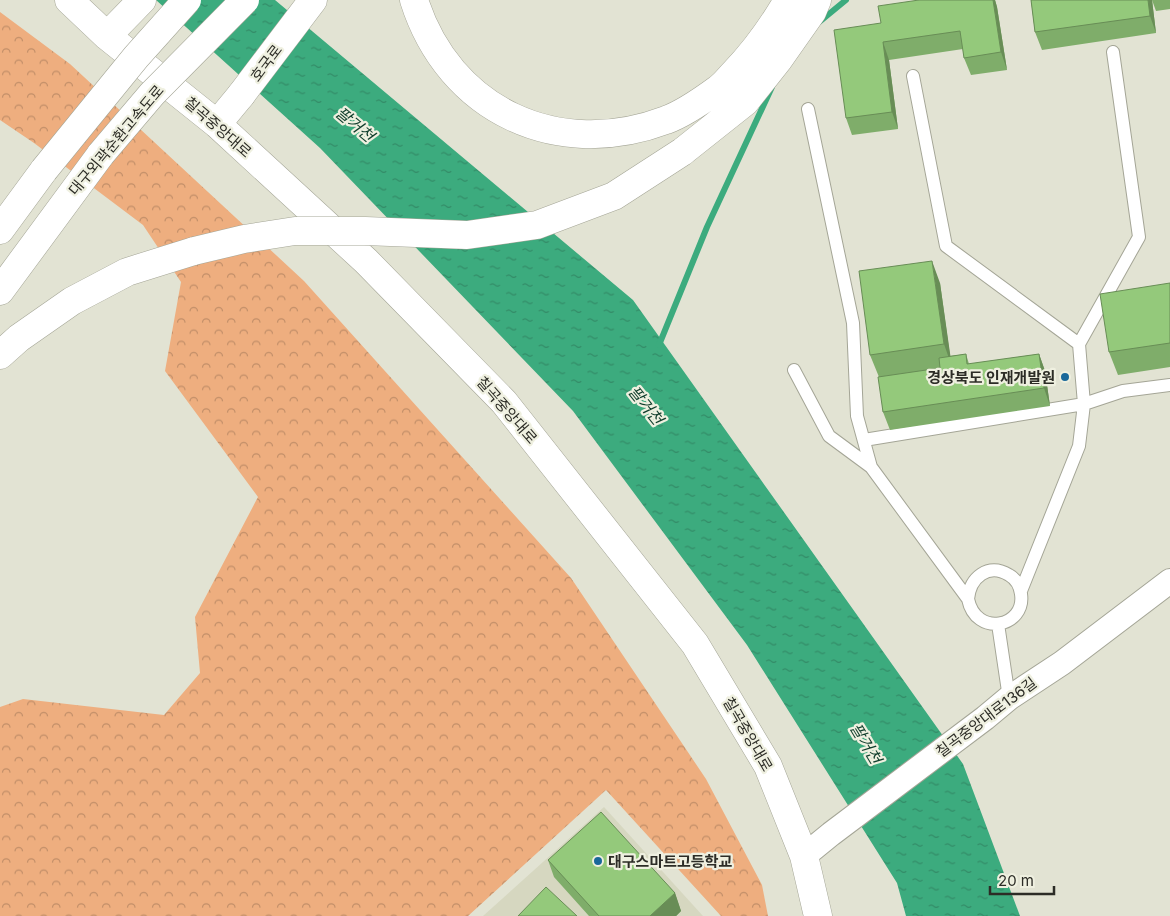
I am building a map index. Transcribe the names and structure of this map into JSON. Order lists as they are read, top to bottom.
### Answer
{
  "streets": {
    "main road": ["호국로", "칠곡중앙대로", "대구외곽순환고속도로"],
    "street": ["칠곡중앙대로136길"]
  },
  "crossings": [
    ["호국로", "칠곡중앙대로"],
    ["칠곡중앙대로", "칠곡중앙대로136길"]
  ],
  "water": ["팔거천"],
  "places": ["경상북도 인재개발원", "대구스마트고등학교"],
  "scale_bar": "20 m"
}
